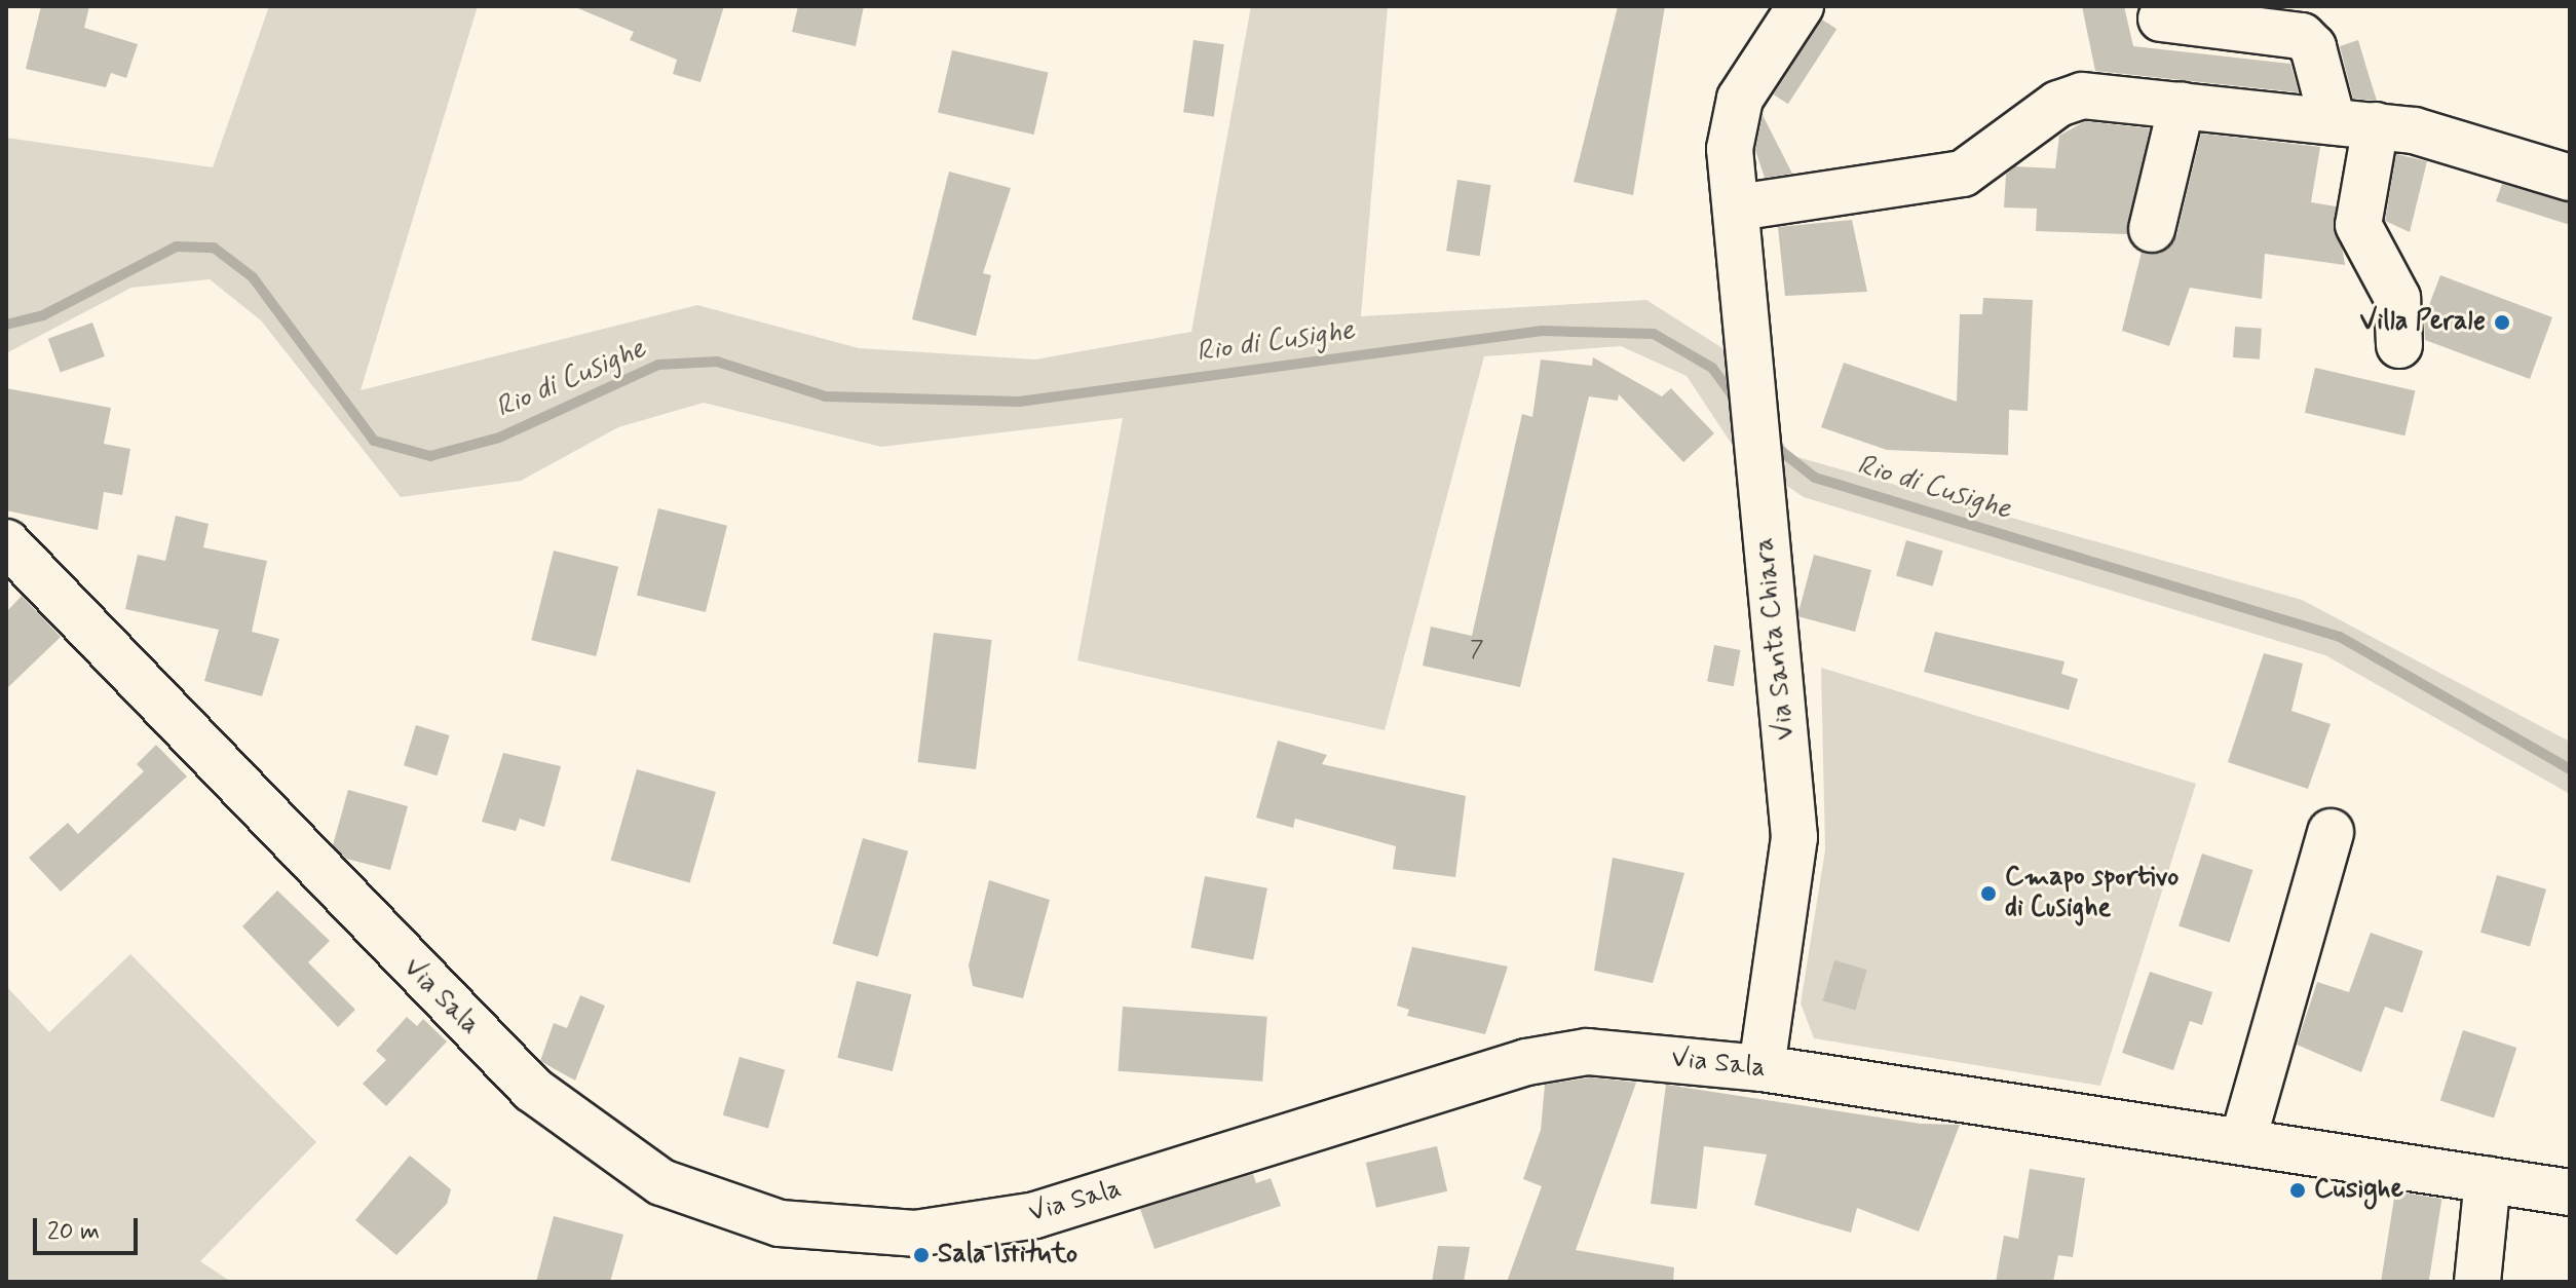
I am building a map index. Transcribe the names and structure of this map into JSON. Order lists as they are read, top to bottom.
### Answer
{
  "streets": {
    "street": ["Via Santa Chiara", "Via Sala"]
  },
  "crossings": [
    ["Via Santa Chiara", "Via Sala"]
  ],
  "water": ["Rio di Cusighe"],
  "places": [
    "Villa Perale",
    "Cmapo sportivo di Cusighe",
    "Cusighe",
    "Sala Istituto"
  ],
  "house_numbers": ["7"],
  "scale_bar": "20 m"
}
